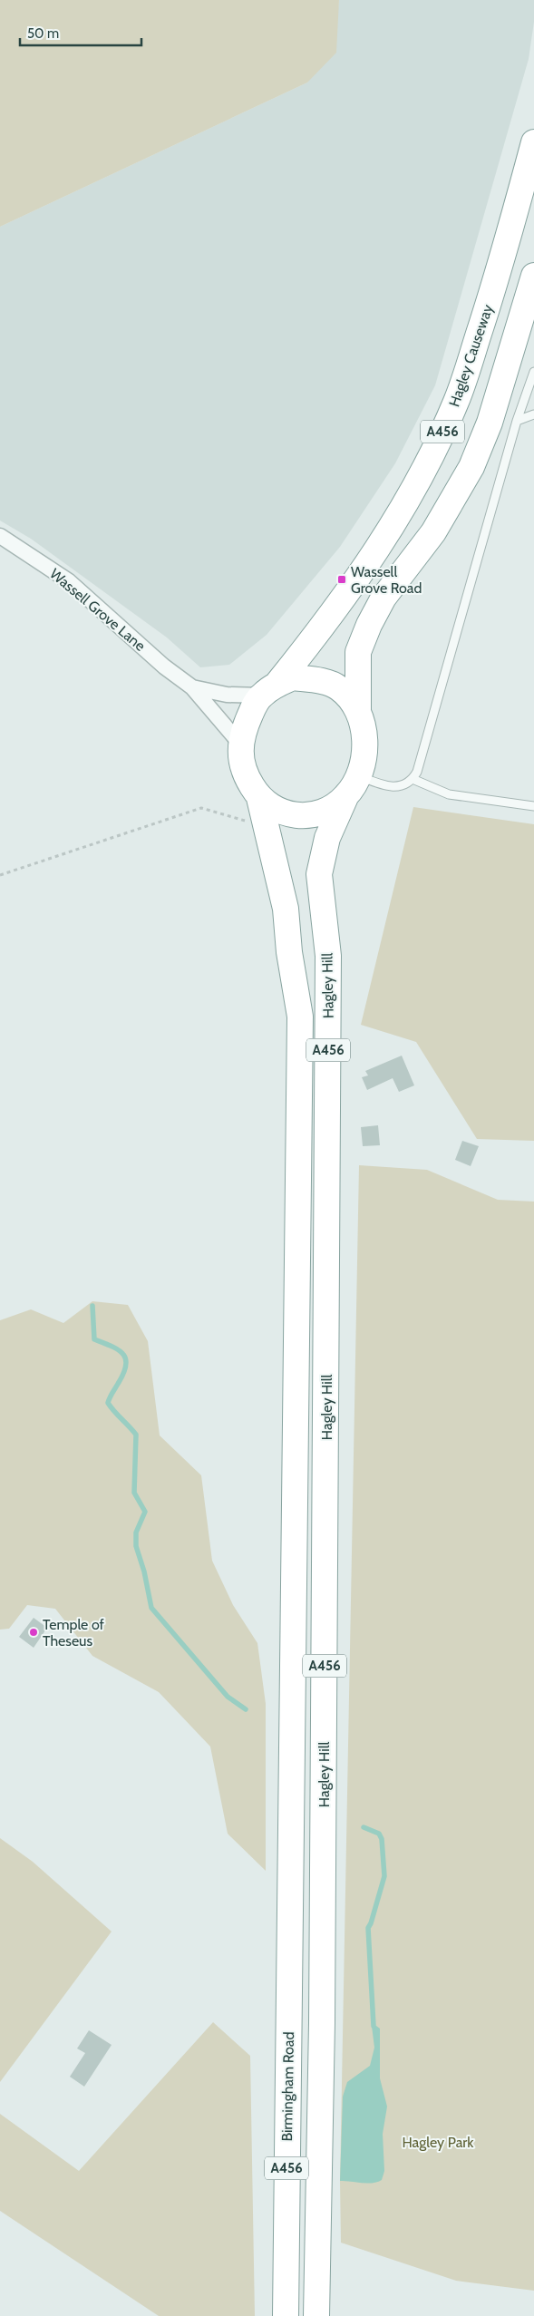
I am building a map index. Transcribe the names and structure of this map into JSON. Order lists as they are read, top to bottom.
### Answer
{
  "streets": {
    "highway": [
      "Hagley Causeway",
      "A456",
      "Hagley Hill",
      "Birmingham Road"
    ],
    "street": ["Wassell Grove Lane"]
  },
  "crossings": [
    ["Hagley Causeway", "A456"],
    ["Hagley Causeway", "Wassell Grove Lane"],
    ["Hagley Causeway", "Hagley Hill"],
    ["A456", "Wassell Grove Lane"],
    ["A456", "Hagley Hill"],
    ["Wassell Grove Lane", "Hagley Hill"],
    ["Hagley Hill", "Birmingham Road"]
  ],
  "parks": ["Hagley Park"],
  "places": {
    "transit": ["Wassell Grove Road"],
    "other": ["Temple of Theseus"]
  },
  "scale_bar": "50 m"
}
